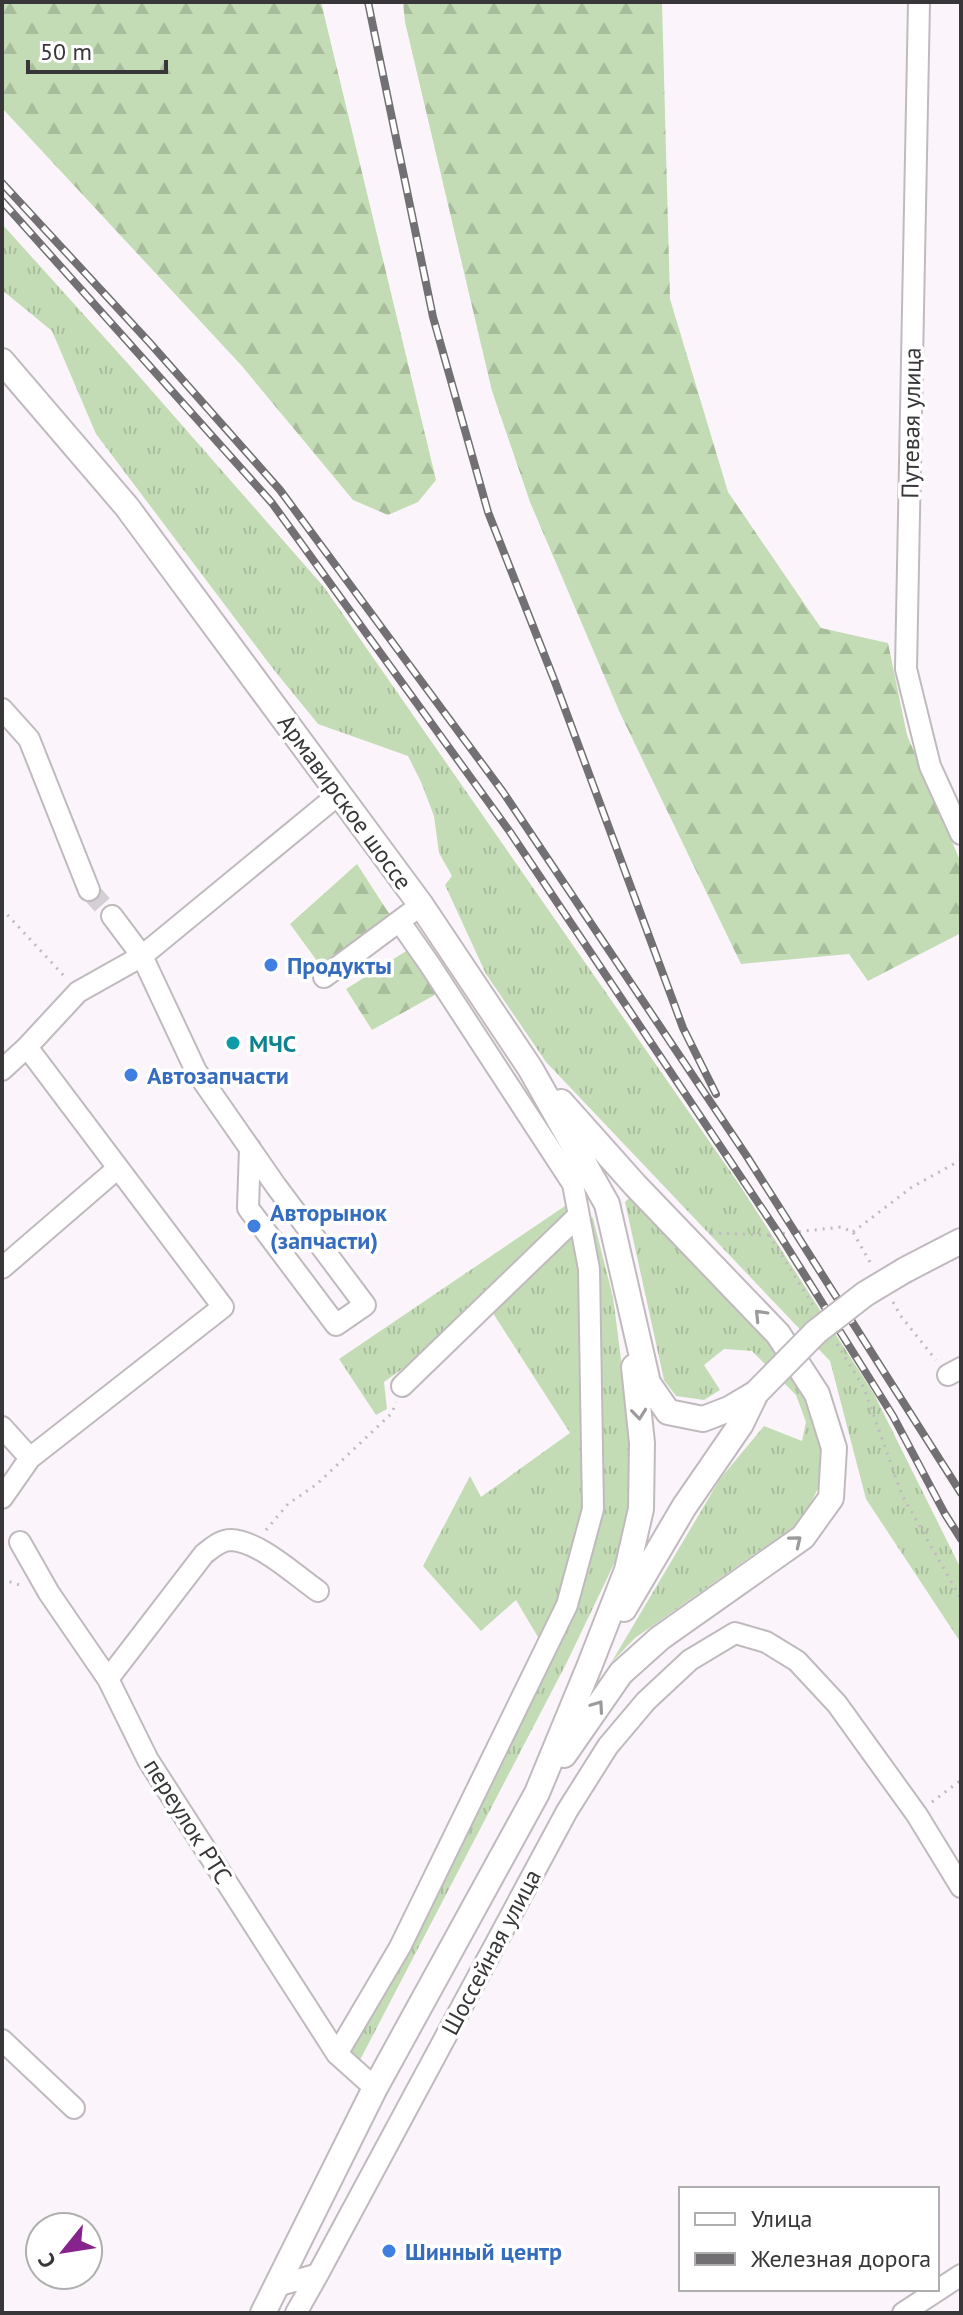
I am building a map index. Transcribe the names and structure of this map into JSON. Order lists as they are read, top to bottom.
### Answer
{
  "streets": {
    "main road": ["Армавирское шоссе", "Шоссейная улица"],
    "street": ["Путевая улица", "переулок РТС"]
  },
  "crossings": [
    ["переулок РТС", "Шоссейная улица"]
  ],
  "places": [
    "Продукты",
    "МЧС",
    "Автозапчасти",
    "Авторынок (запчасти)",
    "Шинный центр"
  ],
  "legend": ["Улица", "Железная дорога"],
  "scale_bar": "50 m",
  "north": "bottom left"
}
